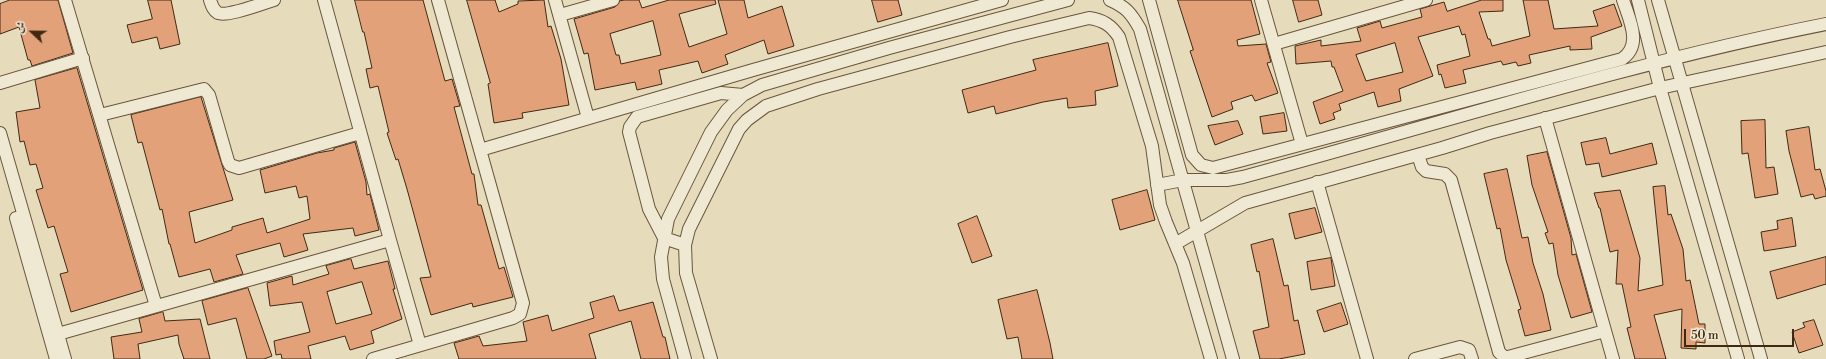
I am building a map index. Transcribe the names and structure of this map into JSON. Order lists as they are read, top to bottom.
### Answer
{
  "scale_bar": "50 m",
  "north": "left"
}
